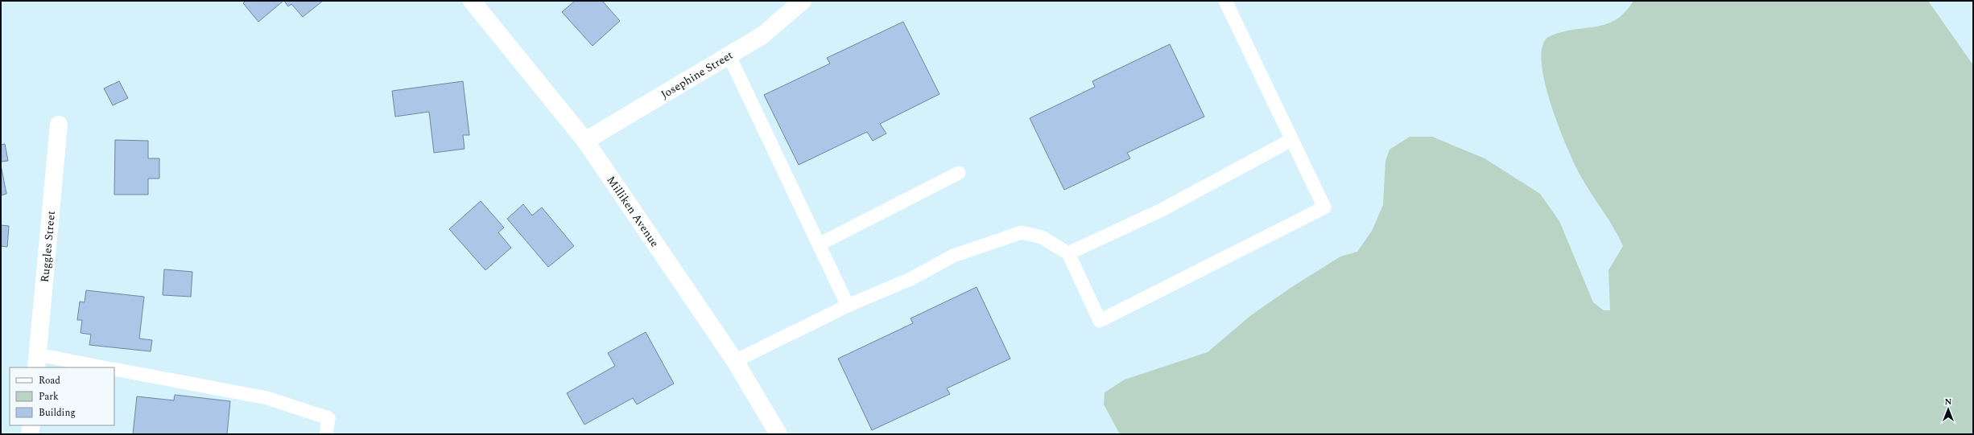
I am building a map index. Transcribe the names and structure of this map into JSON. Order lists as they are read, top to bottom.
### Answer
{
  "streets": {
    "street": ["Josephine Street", "Milliken Avenue", "Ruggles Street"]
  },
  "crossings": [
    ["Josephine Street", "Milliken Avenue"]
  ],
  "legend": ["Road", "Park", "Building"],
  "north": "top"
}
